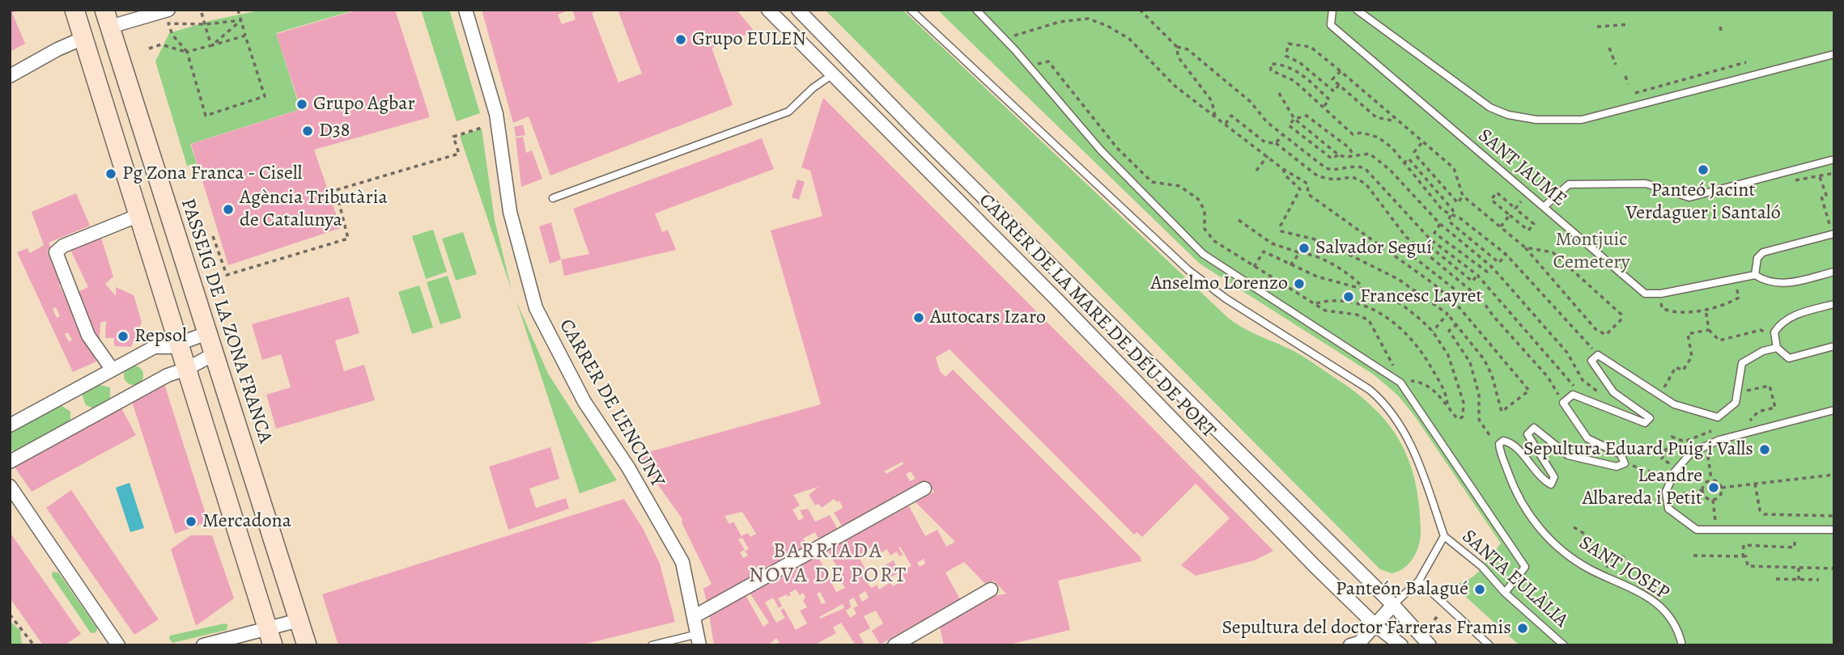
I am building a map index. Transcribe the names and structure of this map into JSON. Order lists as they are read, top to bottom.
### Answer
{
  "streets": {
    "main road": ["PASSEIG DE LA ZONA FRANCA"],
    "street": ["CARRER DE LA MARE DE DÉU DE PORT", "CARRER DE L'ENCUNY"],
    "lane": ["SANT JAUME", "SANT JOSEP", "SANTA EULÀLIA"]
  },
  "districts": ["BARRIADA NOVA DE PORT"],
  "parks": ["Montjuic Cemetery"],
  "places": [
    "Grupo EULEN",
    "Grupo Agbar",
    "D38",
    "Panteó Jacint Verdaguer i Santaló",
    "Pg Zona Franca - Cisell",
    "Agència Tributària de Catalunya",
    "Salvador Seguí",
    "Anselmo Lorenzo",
    "Francesc Layret",
    "Autocars Izaro",
    "Repsol",
    "Sepultura Eduard Puig i Valls",
    "Leandre Albareda i Petit",
    "Mercadona",
    "Panteón Balagué",
    "Sepultura del doctor Farreras Framis"
  ]
}
